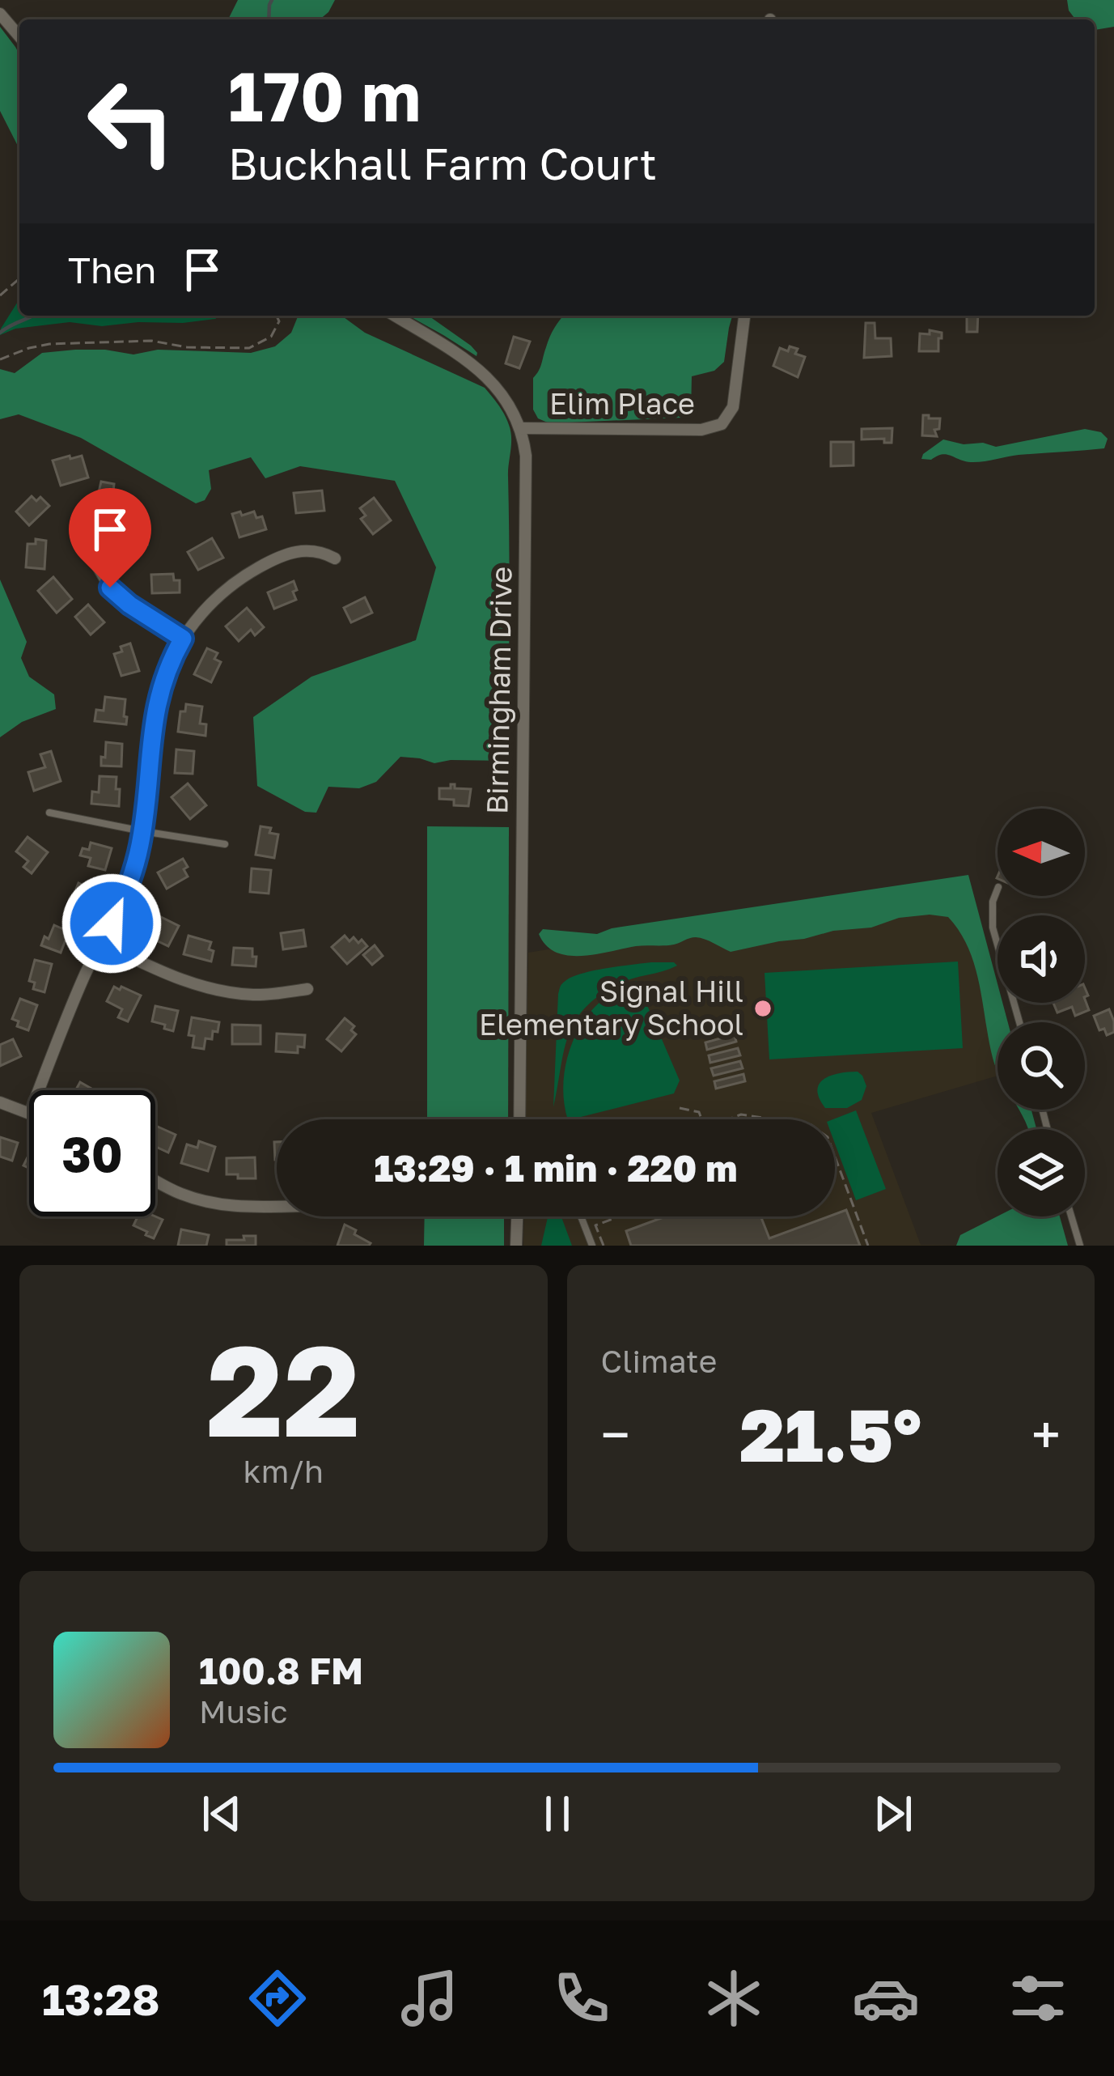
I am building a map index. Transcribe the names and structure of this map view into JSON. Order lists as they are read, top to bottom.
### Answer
{
  "streets": {
    "street": ["Elim Place", "Birmingham Drive"]
  },
  "crossings": [
    ["Elim Place", "Birmingham Drive"]
  ],
  "places": ["Signal Hill Elementary School"],
  "north": "left",
  "page": {
    "turn": ["170 m", "Buckhall Farm Court"],
    "then": "Then",
    "limit": "30",
    "trip": "13:29 · 1 min · 220 m",
    "tile": [
      ["22", "km/h"],
      "Climate"
    ],
    "heat": ["−", "21.5°", "+"],
    "song": ["100.8 FM", "Music"],
    "tabs": "13:28"
  }
}
